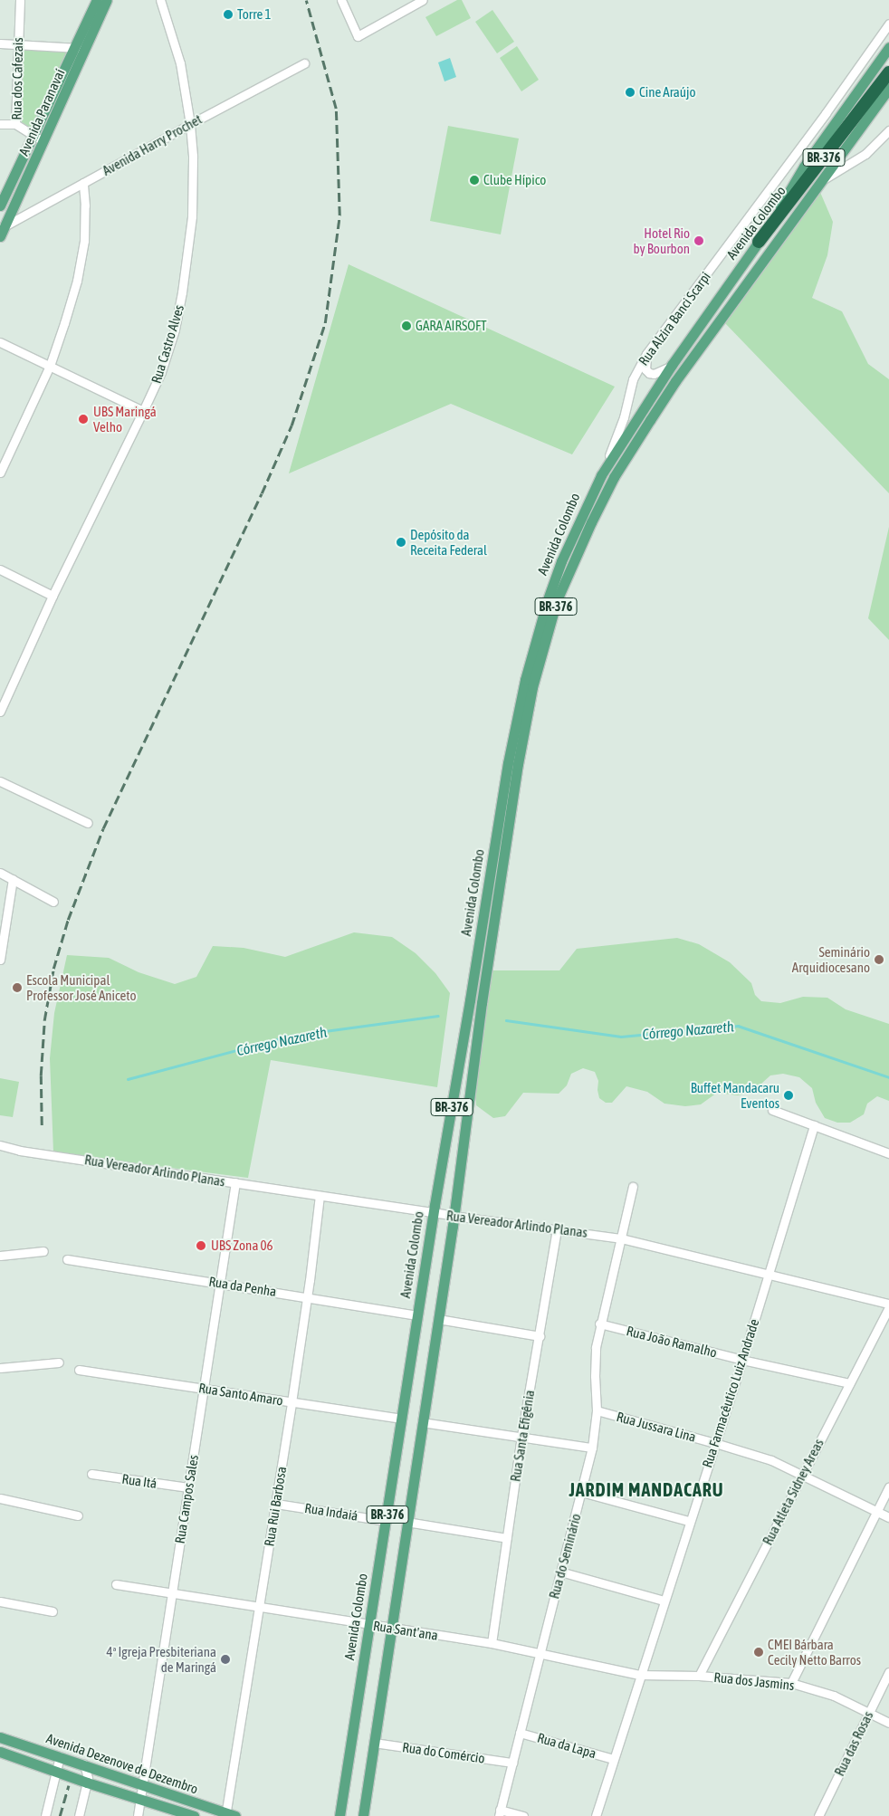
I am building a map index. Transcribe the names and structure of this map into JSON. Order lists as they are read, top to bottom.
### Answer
{
  "streets": {
    "highway": ["BR-376", "Avenida Colombo"],
    "main road": ["Avenida Paranavaí", "Avenida Dezenove de Dezembro"],
    "street": [
      "Rua dos Cafezais",
      "Avenida Harry Prochet",
      "Rua Alzira Banci Scarpi",
      "Rua Castro Alves",
      "Rua Vereador Arlindo Planas",
      "Rua da Penha",
      "Rua João Ramalho",
      "Rua Farmacêutico Luiz Andrade",
      "Rua Santo Amaro",
      "Rua Jussara Lina",
      "Rua Santa Efigênia",
      "Rua Itá",
      "Rua Atleta Sidney Areas",
      "Rua Campos Sales",
      "Rua Rui Barbosa",
      "Rua Indaiá",
      "Rua do Seminário",
      "Rua Sant'ana",
      "Rua dos Jasmins",
      "Rua das Rosas",
      "Rua da Lapa",
      "Rua do Comércio"
    ]
  },
  "crossings": [
    ["Rua dos Cafezais", "Avenida Paranavaí"],
    ["Avenida Paranavaí", "Avenida Harry Prochet"],
    ["Avenida Harry Prochet", "Rua Castro Alves"],
    ["Avenida Colombo", "Rua Alzira Banci Scarpi"],
    ["Avenida Colombo", "Rua Vereador Arlindo Planas"],
    ["Avenida Colombo", "Rua da Penha"],
    ["Avenida Colombo", "Rua Santo Amaro"],
    ["Avenida Colombo", "Rua Indaiá"],
    ["Avenida Colombo", "Rua Sant'ana"],
    ["Avenida Colombo", "Rua do Comércio"],
    ["Rua Vereador Arlindo Planas", "Rua Farmacêutico Luiz Andrade"],
    ["Rua Vereador Arlindo Planas", "Rua Santa Efigênia"],
    ["Rua Vereador Arlindo Planas", "Rua Campos Sales"],
    ["Rua Vereador Arlindo Planas", "Rua Rui Barbosa"],
    ["Rua Vereador Arlindo Planas", "Rua do Seminário"],
    ["Rua da Penha", "Rua Campos Sales"],
    ["Rua da Penha", "Rua Rui Barbosa"],
    ["Rua João Ramalho", "Rua Farmacêutico Luiz Andrade"],
    ["Rua João Ramalho", "Rua Atleta Sidney Areas"],
    ["Rua João Ramalho", "Rua do Seminário"],
    ["Rua Farmacêutico Luiz Andrade", "Rua Jussara Lina"],
    ["Rua Farmacêutico Luiz Andrade", "Rua Sant'ana"],
    ["Rua Farmacêutico Luiz Andrade", "Rua dos Jasmins"],
    ["Rua Farmacêutico Luiz Andrade", "Rua da Lapa"],
    ["Rua Santo Amaro", "Rua Campos Sales"],
    ["Rua Santo Amaro", "Rua Rui Barbosa"],
    ["Rua Jussara Lina", "Rua Atleta Sidney Areas"],
    ["Rua Jussara Lina", "Rua do Seminário"],
    ["Rua Santa Efigênia", "Rua Sant'ana"],
    ["Rua Itá", "Rua Campos Sales"],
    ["Rua Atleta Sidney Areas", "Rua dos Jasmins"],
    ["Rua Campos Sales", "Rua Sant'ana"],
    ["Rua Campos Sales", "Avenida Dezenove de Dezembro"],
    ["Rua Rui Barbosa", "Rua Indaiá"],
    ["Rua Rui Barbosa", "Rua Sant'ana"],
    ["Rua Rui Barbosa", "Avenida Dezenove de Dezembro"],
    ["Rua do Seminário", "Rua Sant'ana"],
    ["Rua do Seminário", "Rua da Lapa"],
    ["Rua do Seminário", "Rua do Comércio"],
    ["Rua Sant'ana", "Rua dos Jasmins"],
    ["Rua dos Jasmins", "Rua das Rosas"]
  ],
  "districts": ["JARDIM MANDACARU"],
  "water": ["Córrego Nazareth"],
  "places": [
    "Torre 1",
    "Cine Araújo",
    "Clube Hípico",
    "Hotel Rio by Bourbon",
    "GARA AIRSOFT",
    "UBS Maringá Velho",
    "Depósito da Receita Federal",
    "Seminário Arquidiocesano",
    "Escola Municipal Professor José Aniceto",
    "Buffet Mandacaru Eventos",
    "UBS Zona 06",
    "CMEI Bárbara Cecily Netto Barros",
    "4ª Igreja Presbiteriana de Maringá"
  ]
}
